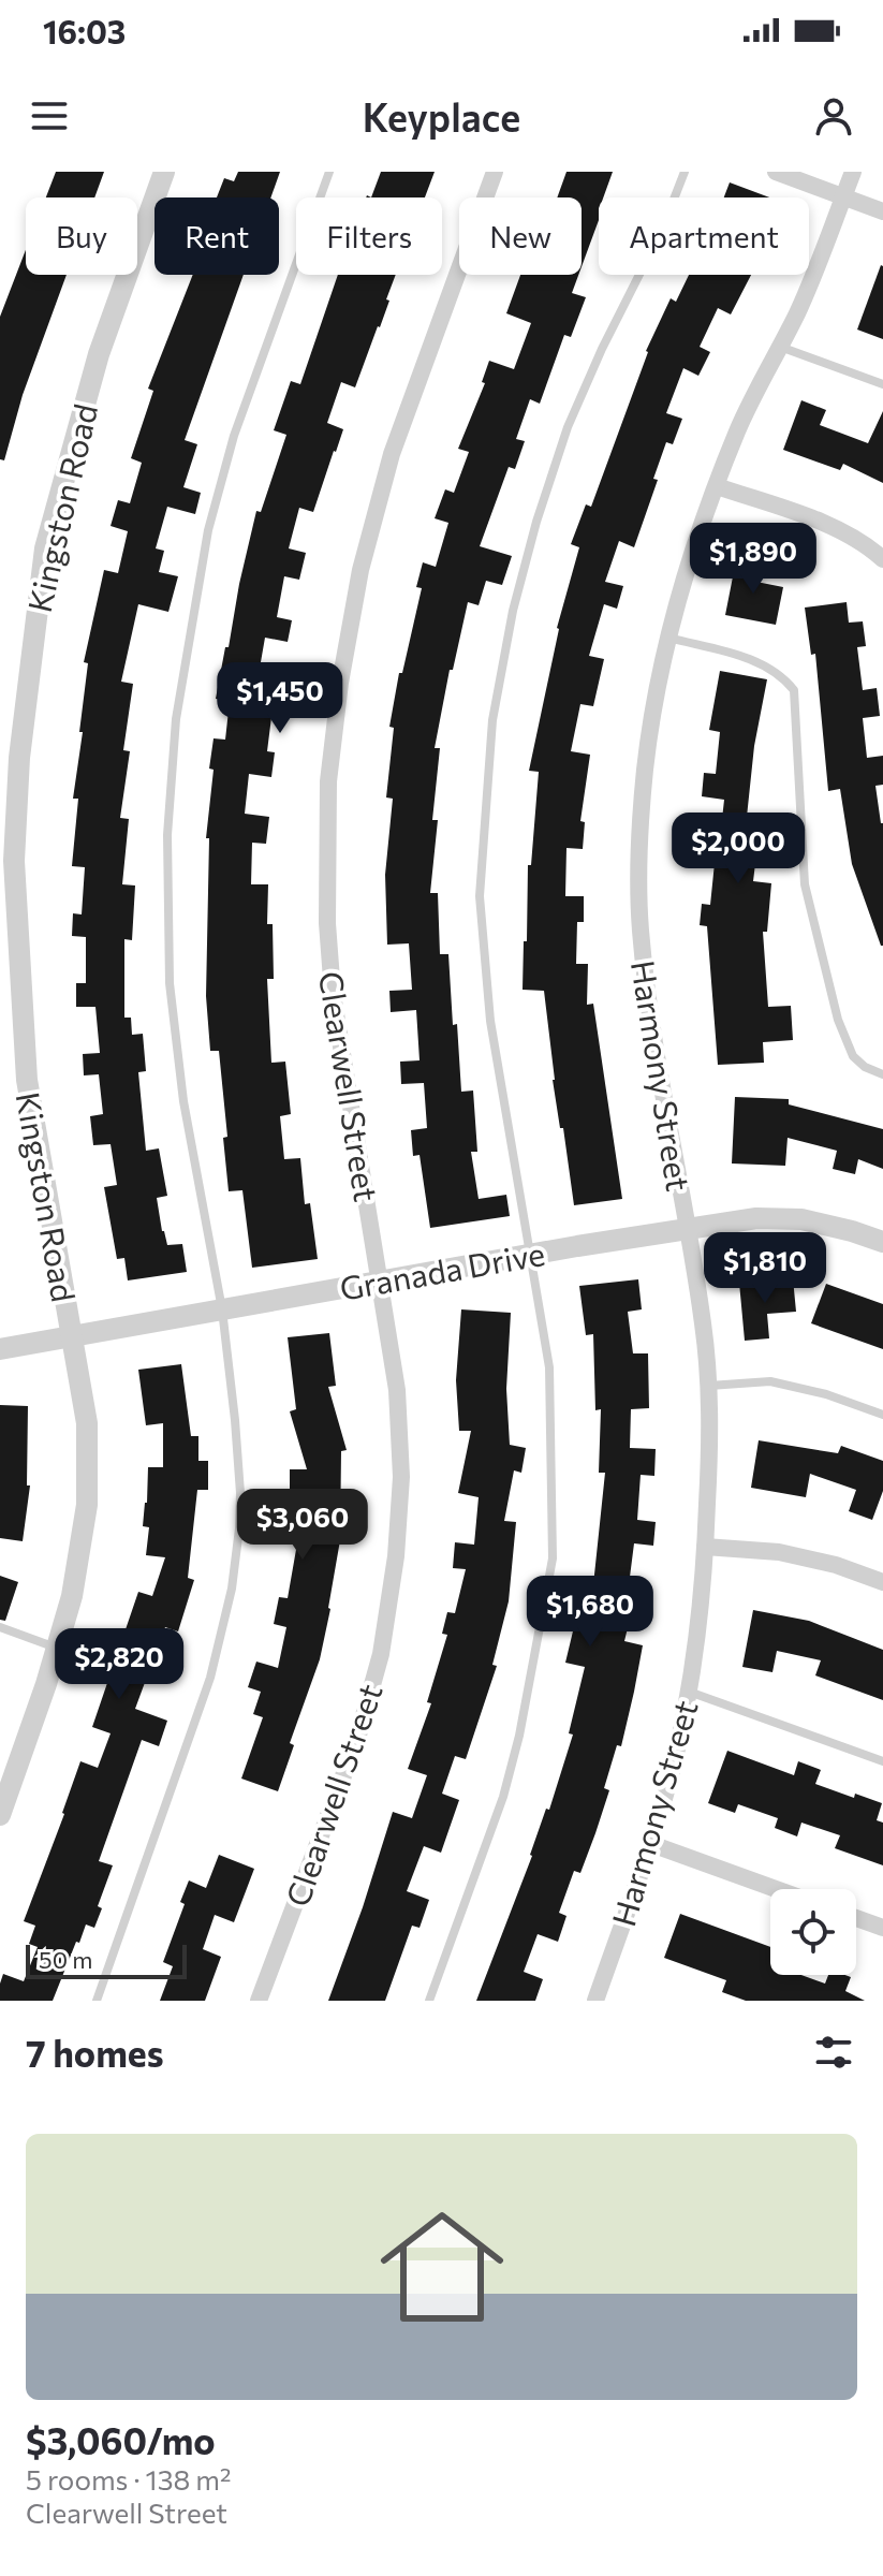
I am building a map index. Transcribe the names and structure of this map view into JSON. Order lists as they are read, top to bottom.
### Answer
{
  "streets": {
    "street": [
      "Kingston Road",
      "Harmony Street",
      "Clearwell Street",
      "Granada Drive"
    ]
  },
  "crossings": [
    ["Kingston Road", "Granada Drive"],
    ["Harmony Street", "Granada Drive"],
    ["Clearwell Street", "Granada Drive"]
  ],
  "scale_bar": "50 m",
  "page": {
    "status": "16:03",
    "header": "Keyplace",
    "chip": [
      "Buy",
      "Rent",
      "Filters",
      "New",
      "Apartment"
    ],
    "price": [
      "$1,890",
      "$1,450",
      "$2,000",
      "$1,810",
      "$3,060",
      "$1,680",
      "$2,820"
    ],
    "scale": "50 m",
    "heading": "7 homes",
    "list": [
      {
        "name": "$3,060/mo",
        "note": "5 rooms · 138 m² · Clearwell Street"
      }
    ]
  }
}
